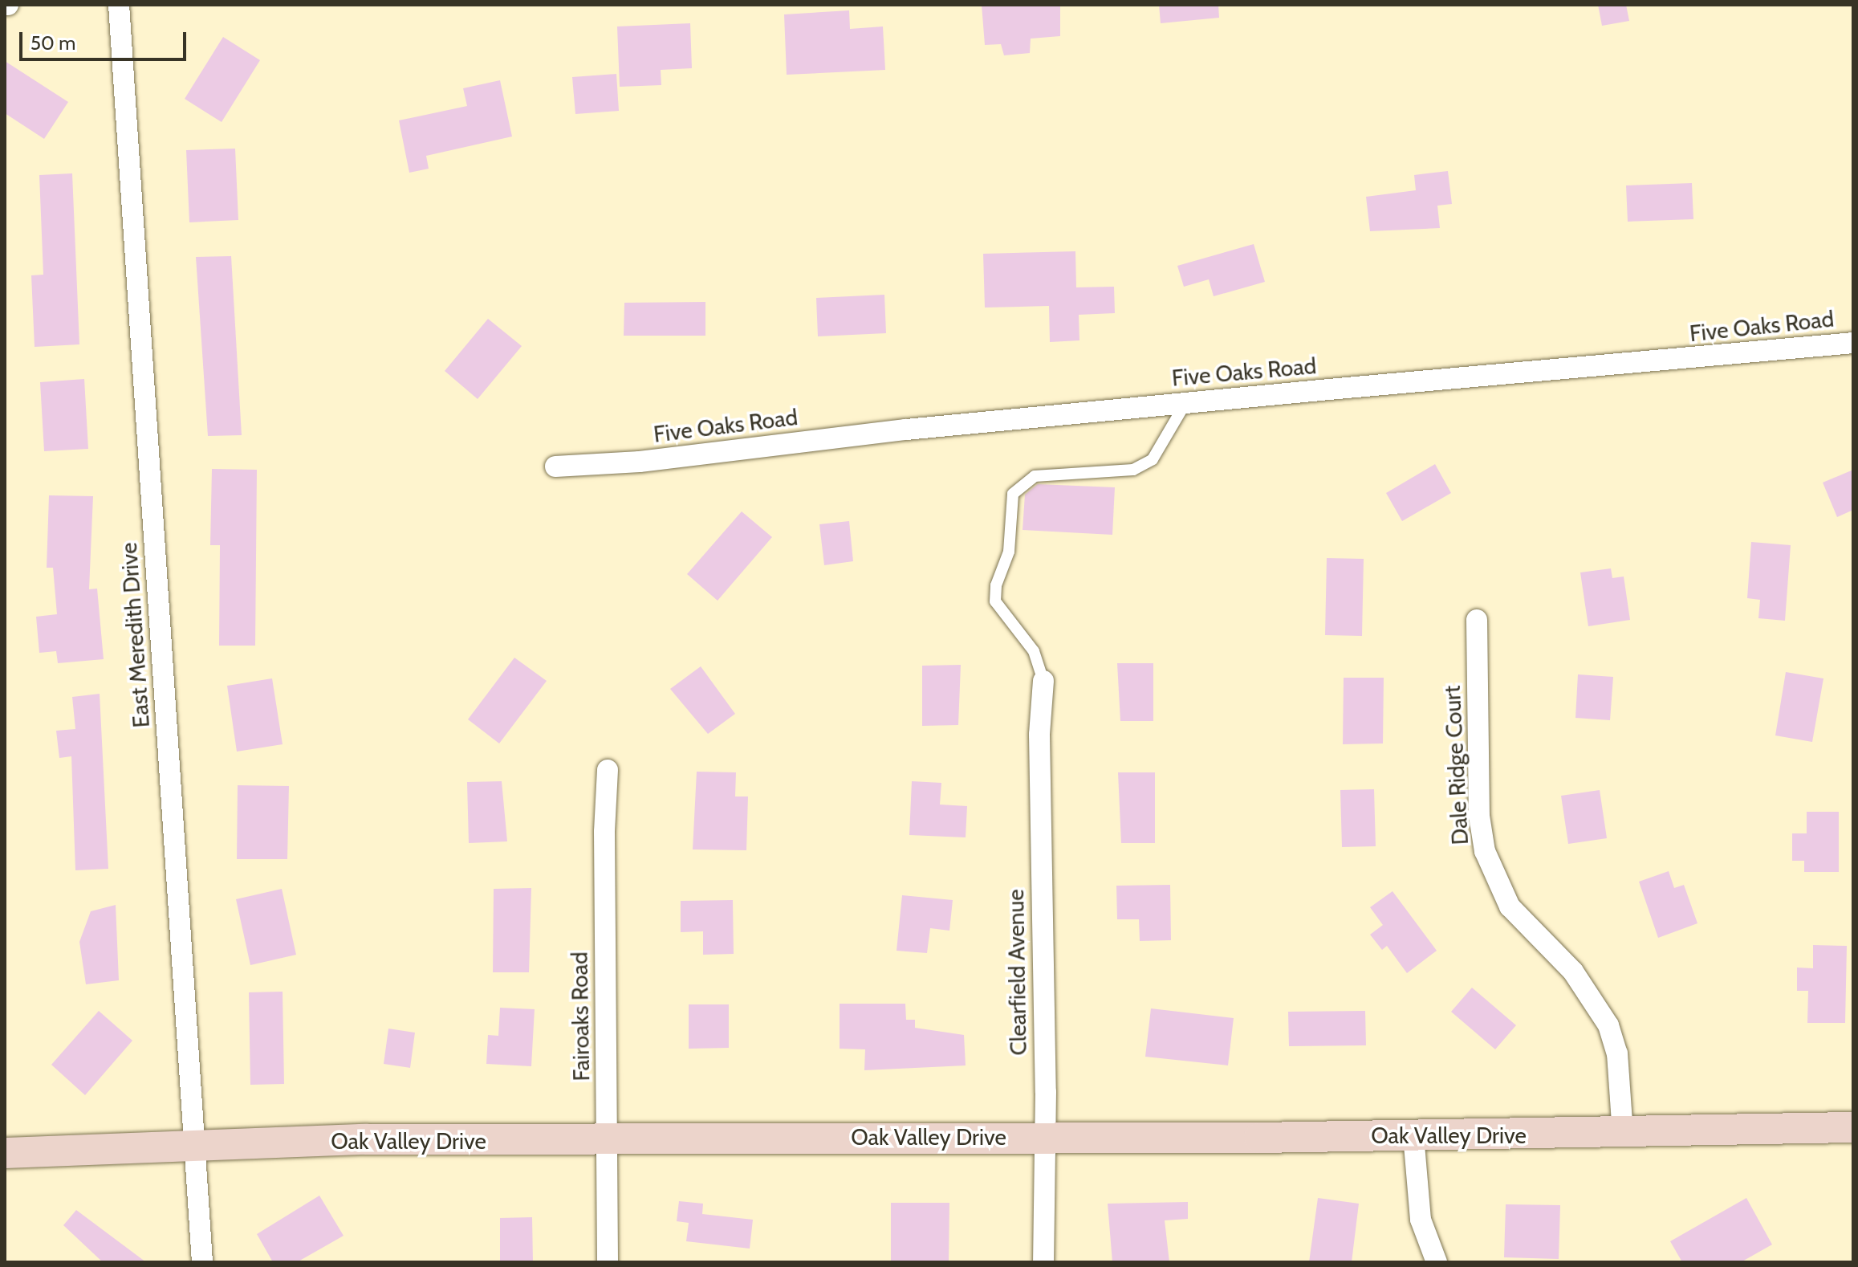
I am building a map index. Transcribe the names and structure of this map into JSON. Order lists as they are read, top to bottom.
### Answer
{
  "streets": {
    "street": [
      "Five Oaks Road",
      "East Meredith Drive",
      "Dale Ridge Court",
      "Clearfield Avenue",
      "Fairoaks Road",
      "Oak Valley Drive"
    ]
  },
  "crossings": [
    ["East Meredith Drive", "Oak Valley Drive"],
    ["Dale Ridge Court", "Oak Valley Drive"],
    ["Clearfield Avenue", "Oak Valley Drive"],
    ["Fairoaks Road", "Oak Valley Drive"]
  ],
  "scale_bar": "50 m"
}
